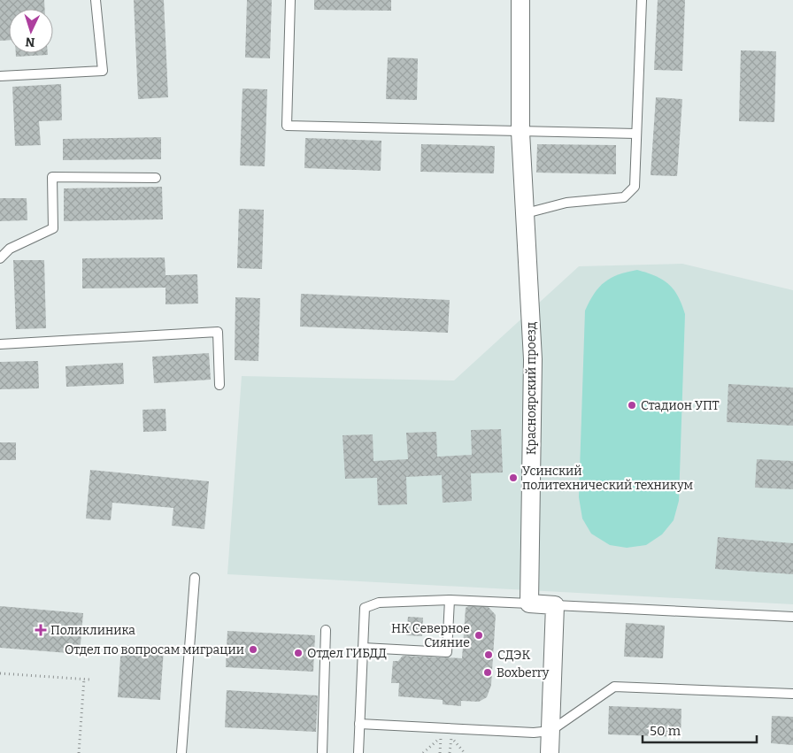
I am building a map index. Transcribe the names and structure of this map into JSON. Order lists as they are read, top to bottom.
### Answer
{
  "streets": {
    "street": ["Красноярский проезд"]
  },
  "places": {
    "other": [
      "Стадион УПТ",
      "Усинский политехнический техникум",
      "НК Северное Сияние",
      "Отдел по вопросам миграции",
      "Отдел ГИБДД",
      "СДЭК",
      "Boxberry"
    ],
    "health": ["Поликлиника"]
  },
  "scale_bar": "50 m",
  "north": "bottom"
}
